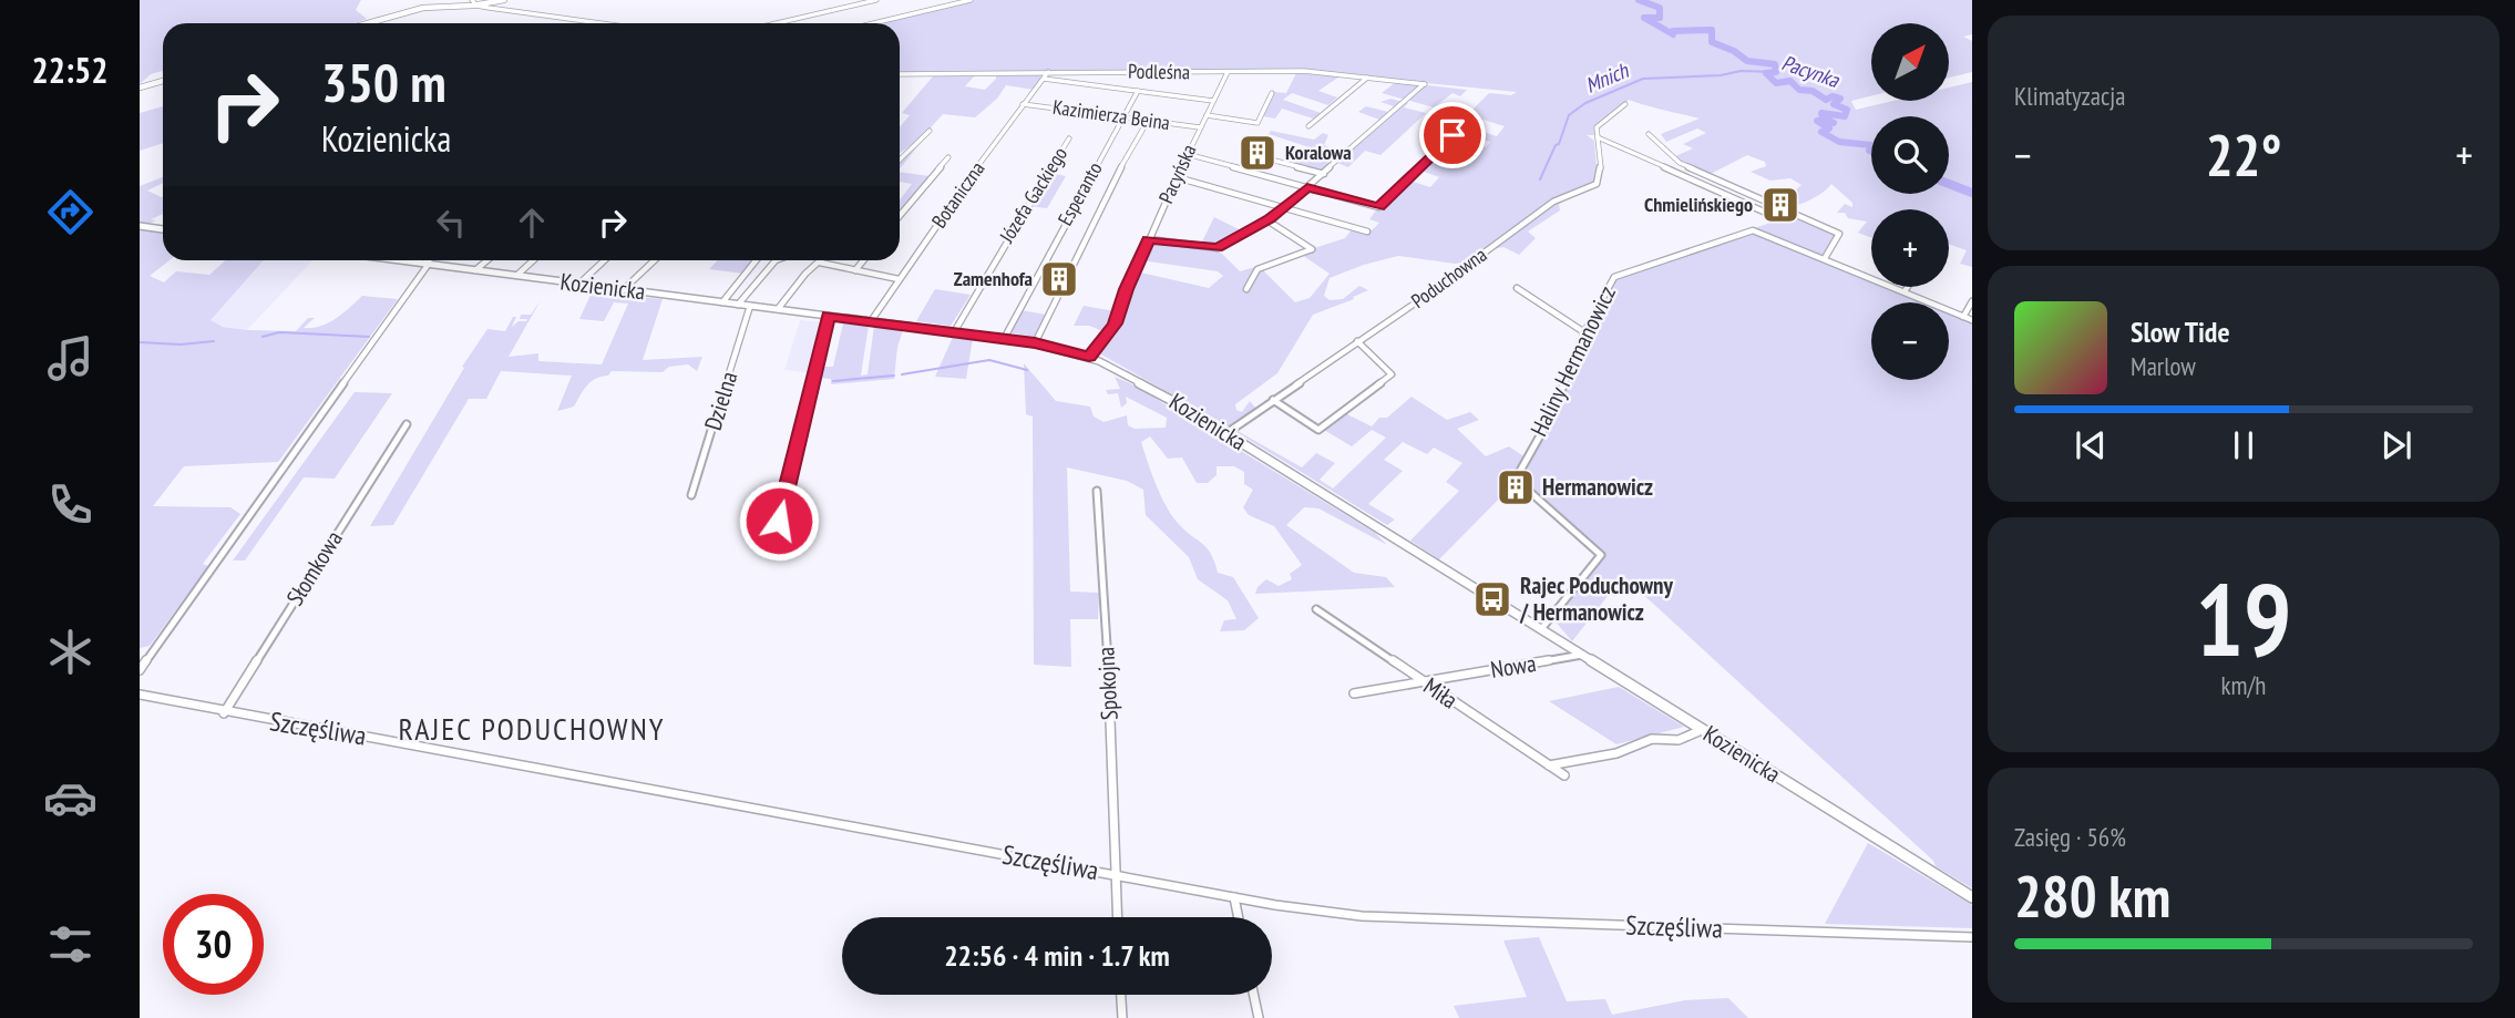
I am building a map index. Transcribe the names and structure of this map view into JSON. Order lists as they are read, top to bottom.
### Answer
{
  "streets": {
    "main road": ["Kozienicka"],
    "street": [
      "Podleśna",
      "Kazimierza Beina",
      "Pacyńska",
      "Esperanto",
      "Botaniczna",
      "Józefa Gackiego",
      "Poduchowna",
      "Haliny Hermanowicz",
      "Dzielna",
      "Słomkowa",
      "Nowa",
      "Spokojna",
      "Miła",
      "Szczęśliwa"
    ]
  },
  "crossings": [
    ["Podleśna", "Pacyńska"],
    ["Podleśna", "Botaniczna"],
    ["Kazimierza Beina", "Pacyńska"],
    ["Kazimierza Beina", "Esperanto"],
    ["Kazimierza Beina", "Botaniczna"],
    ["Pacyńska", "Kozienicka"],
    ["Esperanto", "Kozienicka"],
    ["Botaniczna", "Kozienicka"],
    ["Józefa Gackiego", "Kozienicka"],
    ["Poduchowna", "Kozienicka"],
    ["Kozienicka", "Haliny Hermanowicz"],
    ["Kozienicka", "Dzielna"],
    ["Kozienicka", "Nowa"],
    ["Słomkowa", "Szczęśliwa"],
    ["Nowa", "Miła"],
    ["Spokojna", "Szczęśliwa"]
  ],
  "districts": ["RAJEC PODUCHOWNY"],
  "water": ["Pacynka", "Mnich"],
  "places": {
    "building": [
      "Koralowa",
      "Chmielińskiego",
      "Zamenhofa",
      "Hermanowicz"
    ],
    "bus stop": ["Rajec Poduchowny / Hermanowicz"]
  },
  "north": "top right",
  "page": {
    "tabs": "22:52",
    "tile": [
      "Klimatyzacja",
      ["19", "km/h"],
      ["Zasięg · 56%", "280 km"]
    ],
    "map_buttons": ["+", "−"],
    "turn": ["350 m", "Kozienicka"],
    "heat": ["−", "22°", "+"],
    "song": ["Slow Tide", "Marlow"],
    "limit": "30",
    "trip": "22:56 · 4 min · 1.7 km"
  }
}
